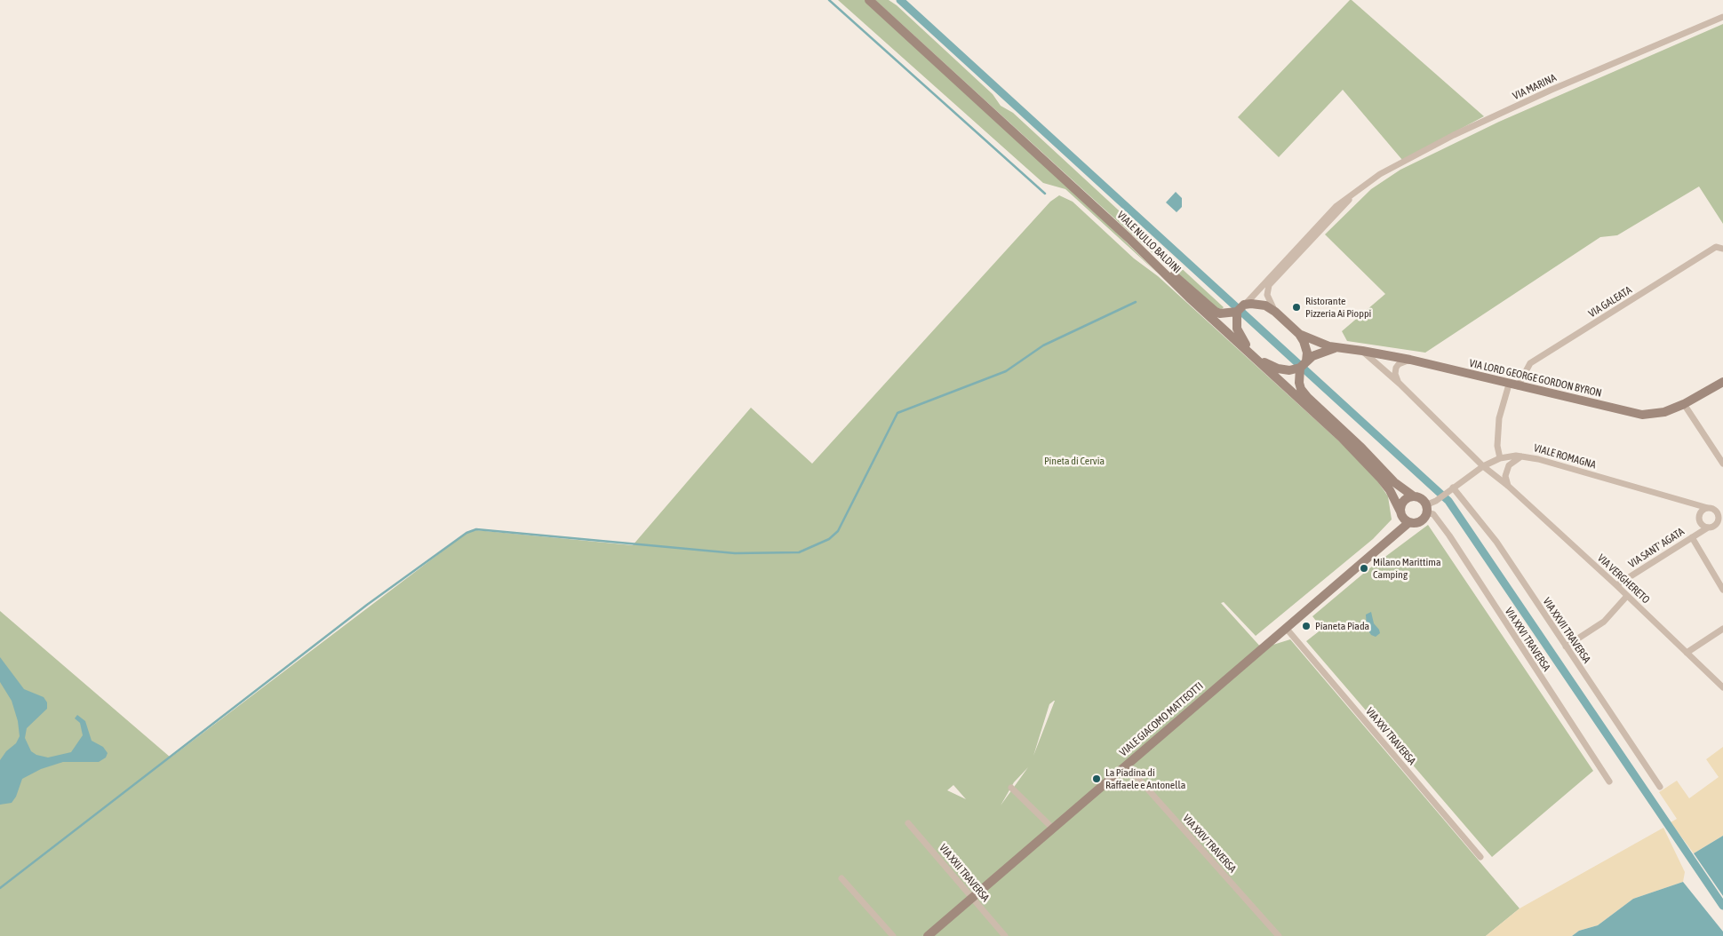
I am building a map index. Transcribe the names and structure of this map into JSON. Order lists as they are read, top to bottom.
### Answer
{
  "streets": {
    "street": [
      "VIA MARINA",
      "VIALE NULLO BALDINI",
      "VIA GALEATA",
      "VIA LORD GEORGE GORDON BYRON",
      "VIALE ROMAGNA",
      "VIA SANT' AGATA",
      "VIA VERGHERETO",
      "VIA XXVII TRAVERSA",
      "VIA XXVI TRAVERSA",
      "VIALE GIACOMO MATTEOTTI",
      "VIA XXV TRAVERSA",
      "VIA XXIV TRAVERSA",
      "VIA XXII TRAVERSA"
    ]
  },
  "crossings": [
    ["VIALE NULLO BALDINI", "VIALE ROMAGNA"],
    ["VIALE NULLO BALDINI", "VIA XXVI TRAVERSA"],
    ["VIALE NULLO BALDINI", "VIALE GIACOMO MATTEOTTI"],
    ["VIA GALEATA", "VIA LORD GEORGE GORDON BYRON"],
    ["VIA LORD GEORGE GORDON BYRON", "VIA VERGHERETO"],
    ["VIALE ROMAGNA", "VIA SANT' AGATA"],
    ["VIALE ROMAGNA", "VIA VERGHERETO"],
    ["VIALE ROMAGNA", "VIA XXVII TRAVERSA"],
    ["VIALE ROMAGNA", "VIA XXVI TRAVERSA"],
    ["VIALE ROMAGNA", "VIALE GIACOMO MATTEOTTI"],
    ["VIA SANT' AGATA", "VIA VERGHERETO"],
    ["VIA XXVI TRAVERSA", "VIALE GIACOMO MATTEOTTI"],
    ["VIALE GIACOMO MATTEOTTI", "VIA XXV TRAVERSA"],
    ["VIALE GIACOMO MATTEOTTI", "VIA XXIV TRAVERSA"],
    ["VIALE GIACOMO MATTEOTTI", "VIA XXII TRAVERSA"]
  ],
  "parks": ["Pineta di Cervia"],
  "places": [
    "Ristorante Pizzeria Ai Pioppi",
    "Milano Marittima Camping",
    "Pianeta Piada",
    "La Piadina di Raffaele e Antonella"
  ]
}
